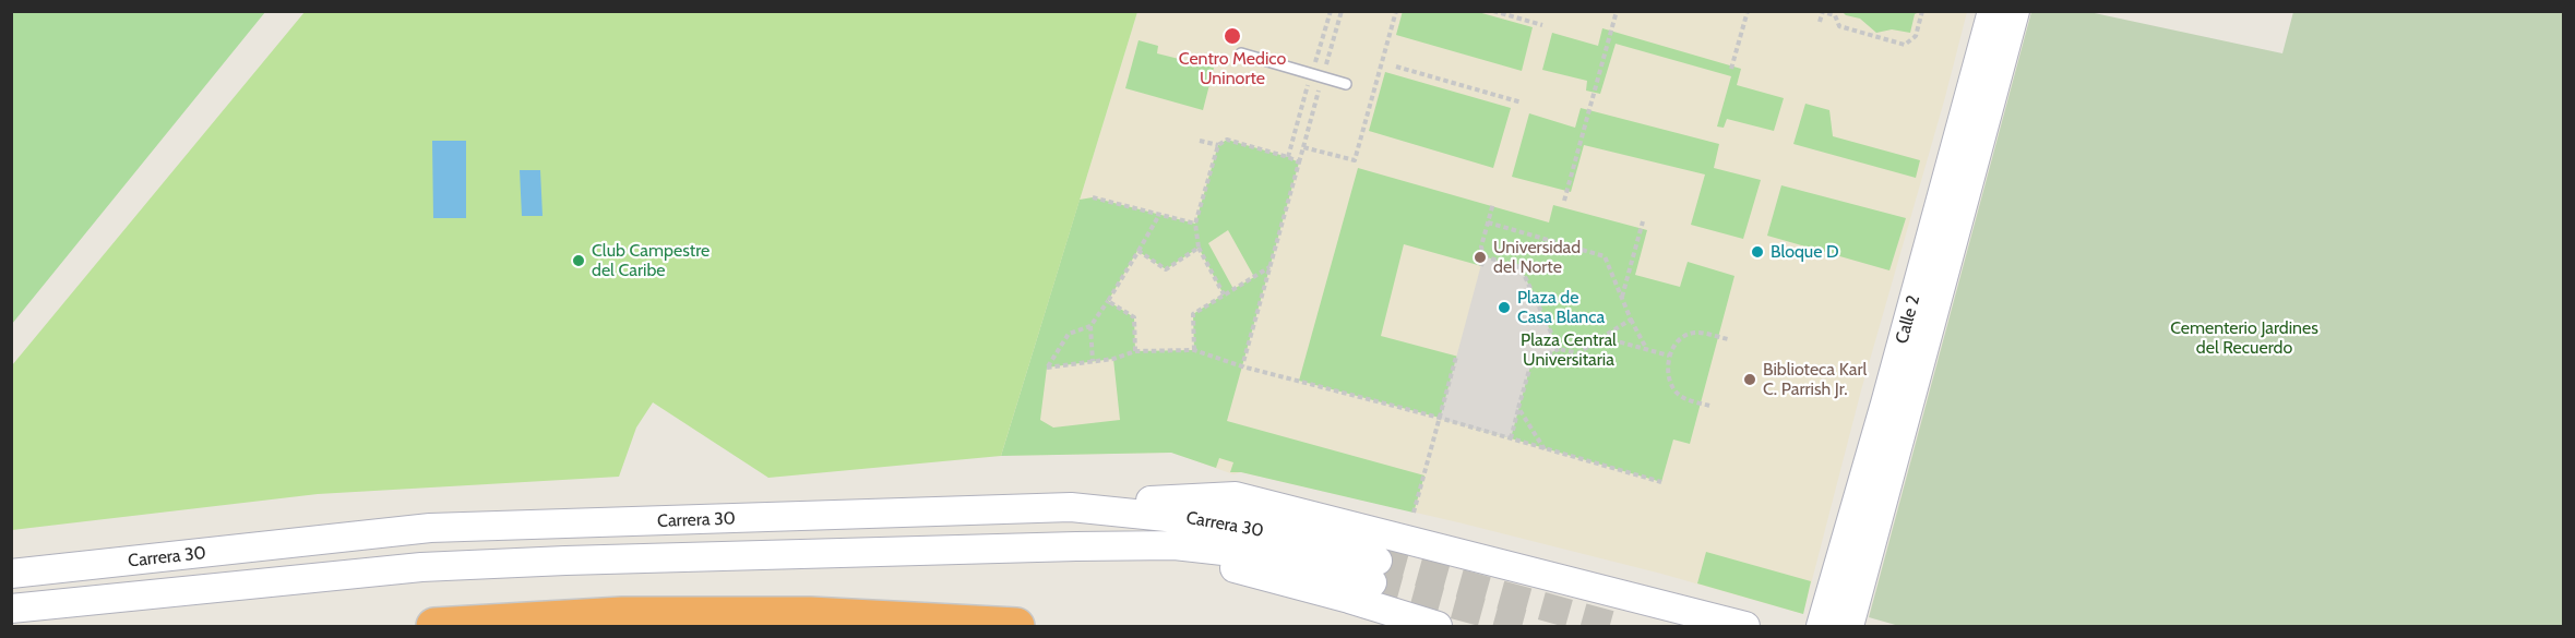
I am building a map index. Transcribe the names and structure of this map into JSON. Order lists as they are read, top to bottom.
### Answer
{
  "streets": {
    "main road": ["Calle 2", "Carrera 30"]
  },
  "parks": ["Cementerio Jardines del Recuerdo", "Plaza Central Universitaria"],
  "places": [
    "Centro Medico Uninorte",
    "Bloque D",
    "Universidad del Norte",
    "Club Campestre del Caribe",
    "Plaza de Casa Blanca",
    "Biblioteca Karl C. Parrish Jr."
  ]
}
